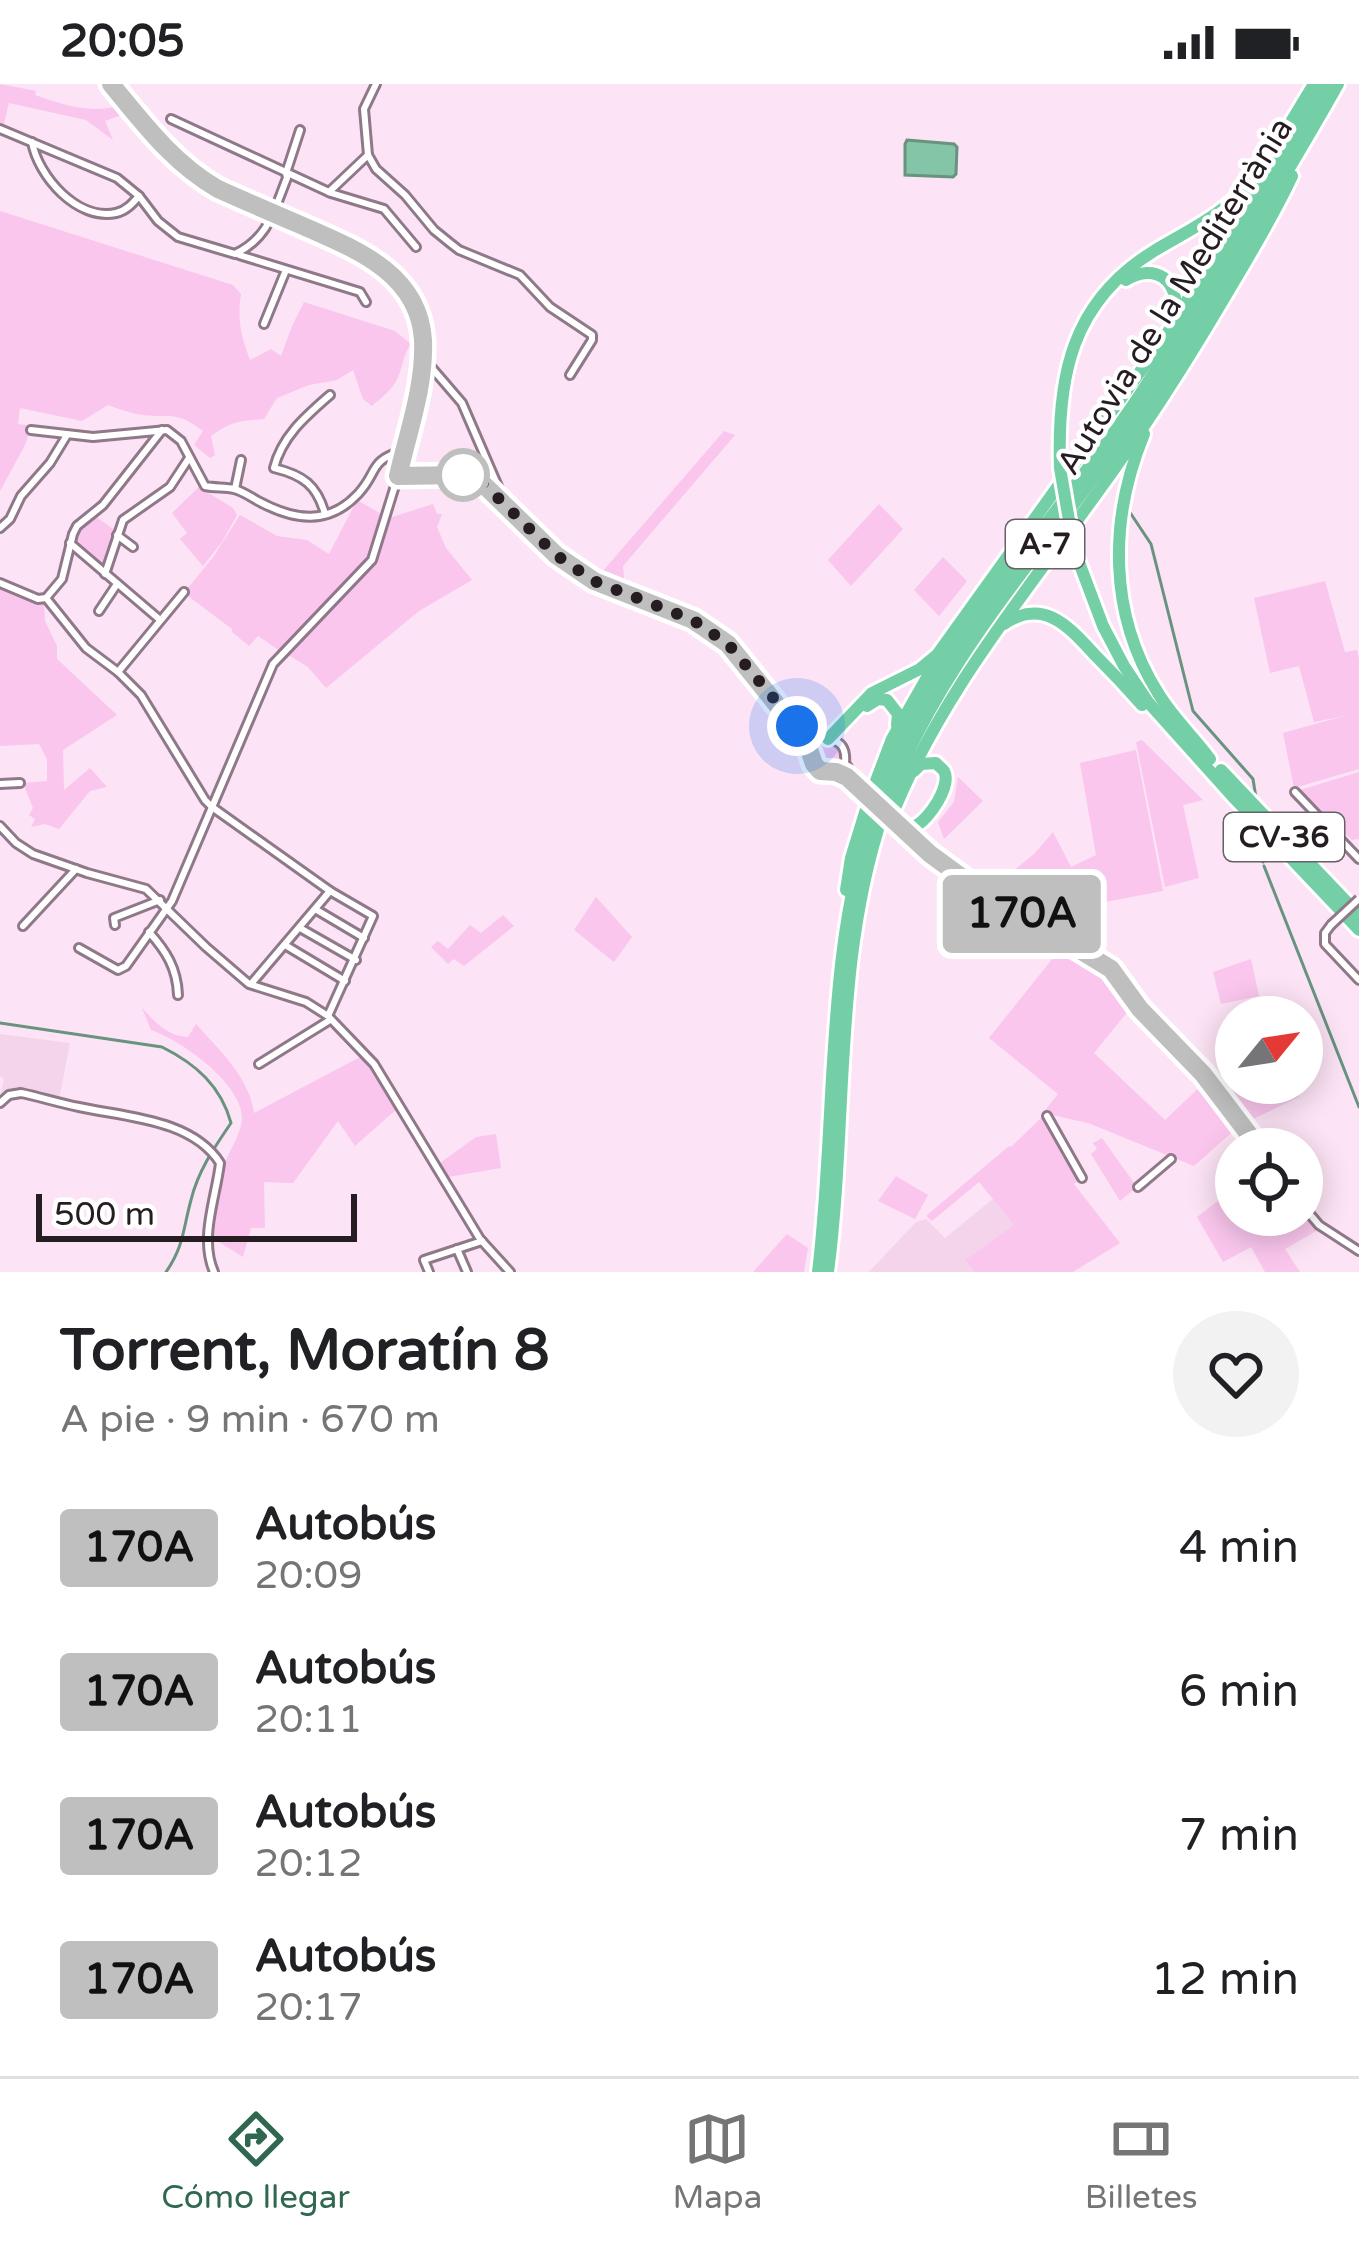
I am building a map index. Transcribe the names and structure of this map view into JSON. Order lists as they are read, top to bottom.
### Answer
{
  "streets": {
    "highway": ["Autovia de la Mediterrània", "A-7", "CV-36"]
  },
  "lines": ["bus line 170A"],
  "scale_bar": "500 m",
  "north": "top right",
  "page": {
    "status": "20:05",
    "on_map": "170A",
    "scale": "500 m",
    "heading": ["Torrent, Moratín 8", "A pie · 9 min · 670 m"],
    "list": [
      {
        "mark": "170A",
        "name": "Autobús",
        "note": "20:09",
        "value": "4 min"
      },
      {
        "mark": "170A",
        "name": "Autobús",
        "note": "20:11",
        "value": "6 min"
      },
      {
        "mark": "170A",
        "name": "Autobús",
        "note": "20:12",
        "value": "7 min"
      },
      {
        "mark": "170A",
        "name": "Autobús",
        "note": "20:17",
        "value": "12 min"
      }
    ],
    "tabs": ["Cómo llegar", "Mapa", "Billetes"]
  }
}
